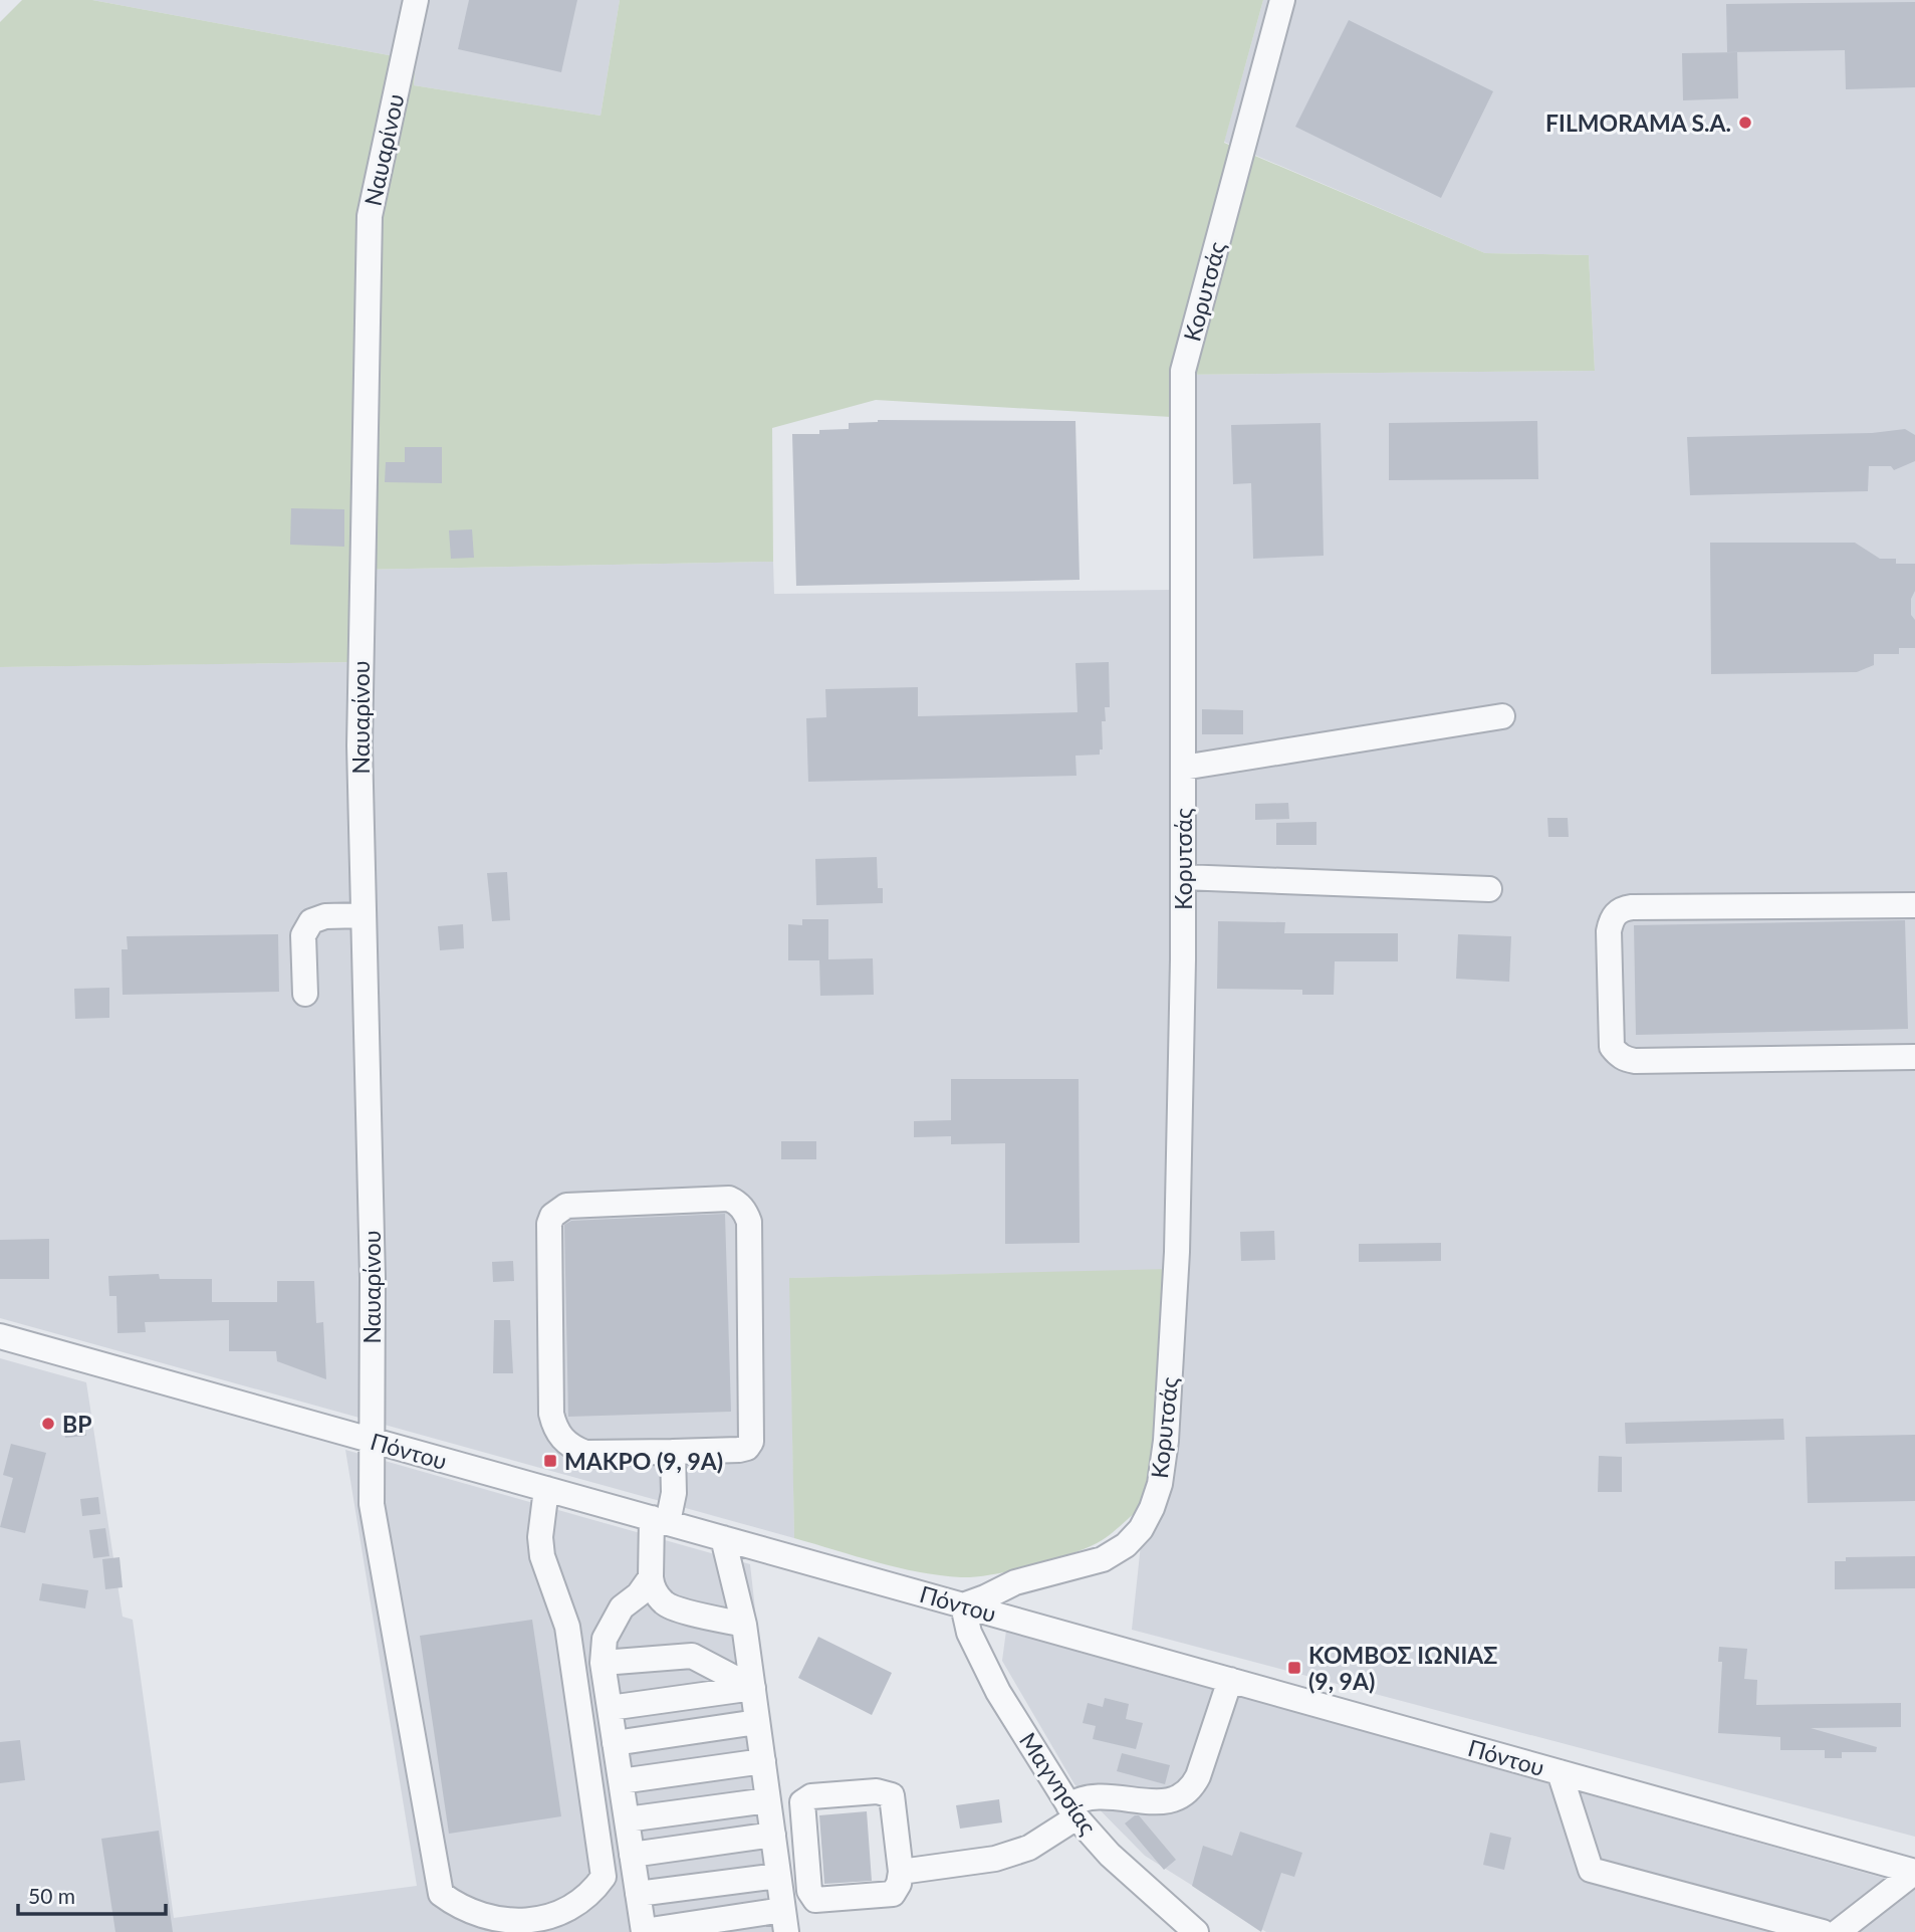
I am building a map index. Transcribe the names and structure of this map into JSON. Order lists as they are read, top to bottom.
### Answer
{
  "streets": {
    "street": [
      "Ναυαρίνου",
      "Κορυτσάς",
      "Πόντου",
      "Μαγνησίας"
    ]
  },
  "crossings": [
    ["Ναυαρίνου", "Πόντου"],
    ["Κορυτσάς", "Πόντου"],
    ["Κορυτσάς", "Μαγνησίας"],
    ["Πόντου", "Μαγνησίας"]
  ],
  "places": {
    "other": ["FILMORAMA S.A.", "BP"],
    "transit": ["ΜΑΚΡΟ (9, 9Α)", "ΚΟΜΒΟΣ ΙΩΝΙΑΣ (9, 9Α)"]
  },
  "scale_bar": "50 m"
}
